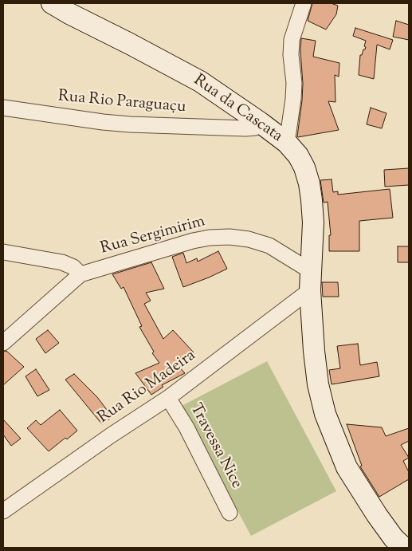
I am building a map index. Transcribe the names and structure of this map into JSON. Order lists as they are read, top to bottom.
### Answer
{
  "streets": {
    "main road": ["Rua da Cascata"],
    "street": [
      "Rua Rio Paraguaçu",
      "Rua Sergimirim",
      "Rua Rio Madeira",
      "Travessa Nice"
    ]
  },
  "crossings": [
    ["Rua Rio Paraguaçu", "Rua da Cascata"],
    ["Rua da Cascata", "Rua Sergimirim"],
    ["Rua da Cascata", "Rua Rio Madeira"],
    ["Rua Sergimirim", "Rua Rio Madeira"],
    ["Rua Rio Madeira", "Travessa Nice"]
  ]
}
